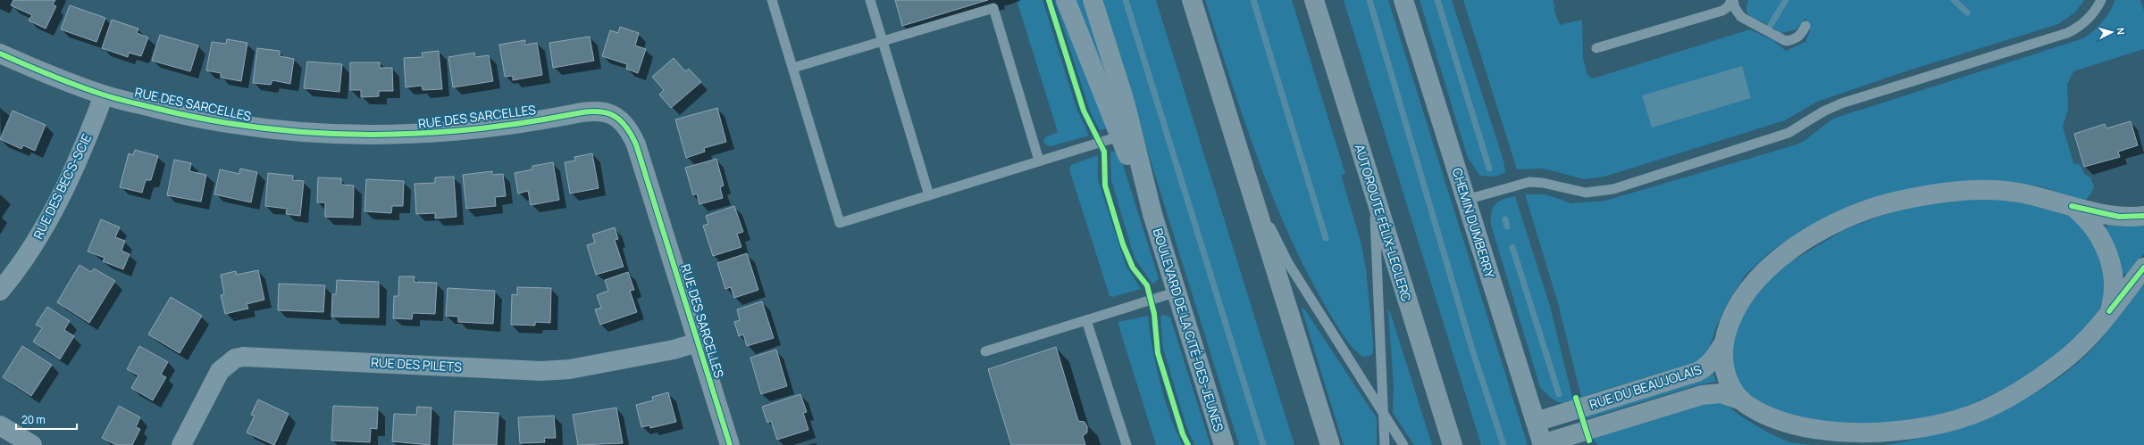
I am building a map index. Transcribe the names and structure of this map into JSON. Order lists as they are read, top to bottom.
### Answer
{
  "streets": {
    "highway": ["AUTOROUTE FÉLIX-LECLERC"],
    "street": [
      "RUE DES SARCELLES",
      "RUE DES BECS-SCIE",
      "CHEMIN DUMBERRY",
      "BOULEVARD DE LA CITÉ-DES-JEUNES",
      "RUE DES PILETS",
      "RUE DU BEAUJOLAIS"
    ]
  },
  "crossings": [
    ["RUE DES SARCELLES", "RUE DES BECS-SCIE"],
    ["RUE DES SARCELLES", "RUE DES PILETS"],
    ["CHEMIN DUMBERRY", "RUE DU BEAUJOLAIS"]
  ],
  "scale_bar": "20 m",
  "north": "right"
}
